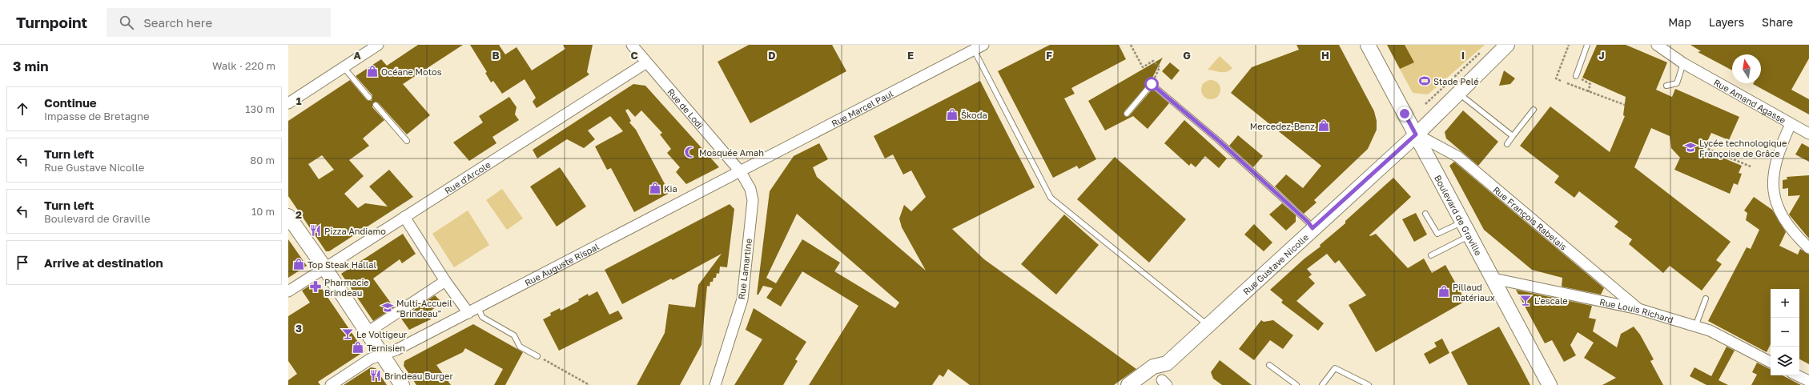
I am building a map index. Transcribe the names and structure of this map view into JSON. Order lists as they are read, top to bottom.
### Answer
{
  "streets": {
    "street": [
      "Rue Amand Agasse",
      "Rue Marcel Paul",
      "Rue de Lodi",
      "Rue d'Arcole",
      "Boulevard de Graville",
      "Rue François Rabelais",
      "Rue Gustave Nicolle",
      "Rue Auguste Rispal",
      "Rue Lamartine",
      "Rue Louis Richard"
    ]
  },
  "crossings": [
    ["Rue Marcel Paul", "Rue de Lodi"],
    ["Rue Marcel Paul", "Rue Auguste Rispal"],
    ["Rue Marcel Paul", "Rue Lamartine"],
    ["Rue de Lodi", "Rue d'Arcole"],
    ["Rue de Lodi", "Rue Auguste Rispal"],
    ["Rue de Lodi", "Rue Lamartine"],
    ["Boulevard de Graville", "Rue François Rabelais"],
    ["Boulevard de Graville", "Rue Gustave Nicolle"],
    ["Boulevard de Graville", "Rue Louis Richard"],
    ["Rue François Rabelais", "Rue Gustave Nicolle"],
    ["Rue François Rabelais", "Rue Louis Richard"],
    ["Rue Auguste Rispal", "Rue Lamartine"]
  ],
  "places": {
    "shop": [
      "Océane Motos",
      "Škoda",
      "Mercedez-Benz",
      "Kia",
      "Top Steak Hallal",
      "Pillaud matériaux",
      "Ternisien"
    ],
    "sports": ["Stade Pelé"],
    "school or university": ["Lycée technologique Françoise de Grâce", "Multi-Accueil \"Brindeau\""],
    "mosque": ["Mosquée Amah"],
    "restaurant": ["Pizza Andiamo", "Brindeau Burger"],
    "pharmacy": ["Pharmacie Brindeau"],
    "bar": ["L'escale", "Le Voltigeur"]
  },
  "north": "top",
  "page": {
    "header": "Turnpoint",
    "search": "Search here",
    "nav": ["Map", "Layers", "Share"],
    "heading": ["3 min", "Walk · 220 m"],
    "list": [
      ["Continue", "Impasse de Bretagne", "130 m"],
      ["Turn left", "Rue Gustave Nicolle", "80 m"],
      ["Turn left", "Boulevard de Graville", "10 m"],
      "Arrive at destination"
    ],
    "map_buttons": ["+", "−"]
  },
  "grid": {
    "columns": [
      "A",
      "B",
      "C",
      "D",
      "E",
      "F",
      "G",
      "H",
      "I",
      "J"
    ],
    "rows": ["1", "2", "3"]
  }
}
